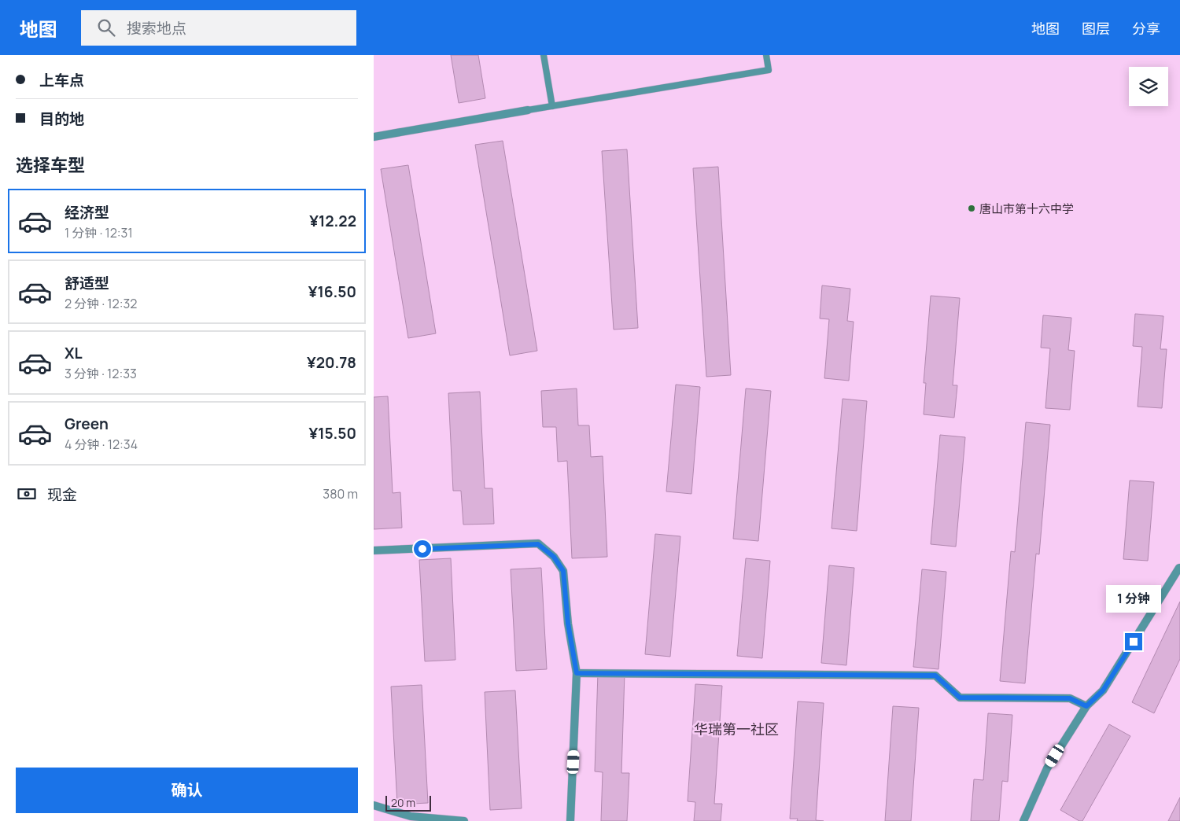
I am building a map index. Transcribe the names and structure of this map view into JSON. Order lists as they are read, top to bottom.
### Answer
{
  "districts": ["华瑞第一社区"],
  "places": ["唐山市第十六中学"],
  "scale_bar": "20 m",
  "page": {
    "header": "地图",
    "search": "搜索地点",
    "nav": ["地图", "图层", "分享"],
    "banner": ["上车点", "目的地"],
    "heading": "选择车型",
    "list": [
      {
        "name": "经济型",
        "note": "1 分钟 · 12:31",
        "value": "¥12.22"
      },
      {
        "name": "舒适型",
        "note": "2 分钟 · 12:32",
        "value": "¥16.50"
      },
      {
        "name": "XL",
        "note": "3 分钟 · 12:33",
        "value": "¥20.78"
      },
      {
        "name": "Green",
        "note": "4 分钟 · 12:34",
        "value": "¥15.50"
      }
    ],
    "pay": ["现金", "380 m"],
    "bubble": "1 分钟",
    "buttons": "确认",
    "scale": "20 m"
  }
}
